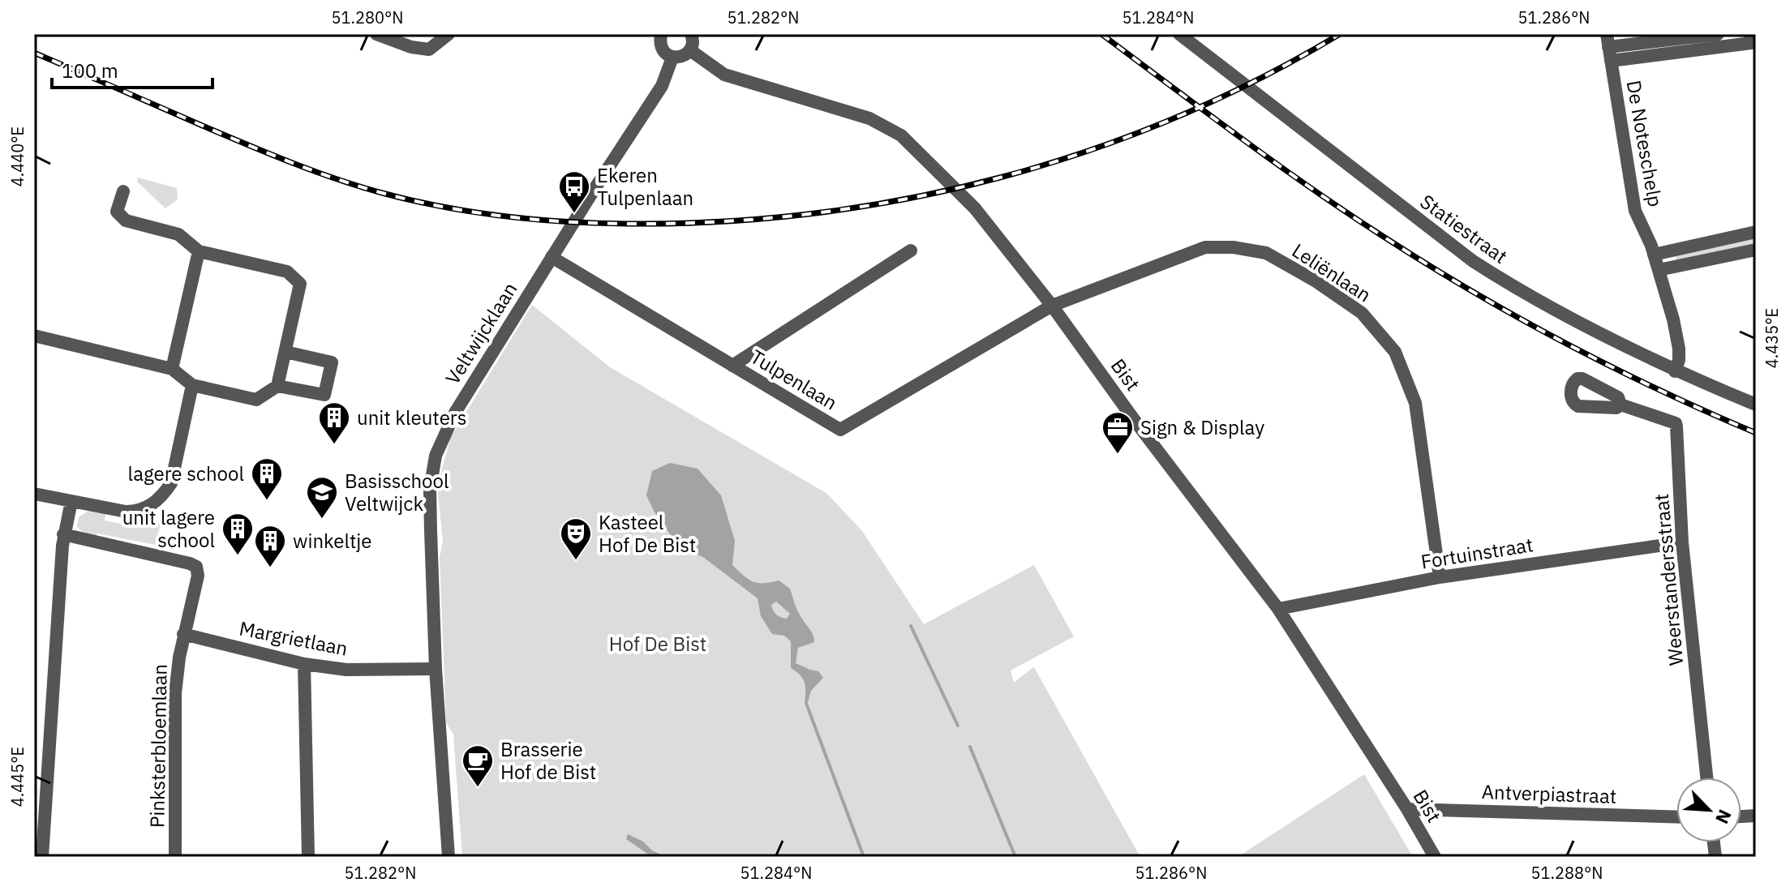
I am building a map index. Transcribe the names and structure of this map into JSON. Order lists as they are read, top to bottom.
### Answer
{
  "streets": {
    "street": [
      "De Noteschelp",
      "Statiestraat",
      "Leliënlaan",
      "Veltwijcklaan",
      "Bist",
      "Tulpenlaan",
      "Fortuinstraat",
      "Weerstandersstraat",
      "Margrietlaan",
      "Pinksterbloemlaan",
      "Antverpiastraat"
    ]
  },
  "crossings": [
    ["De Noteschelp", "Statiestraat"],
    ["Leliënlaan", "Bist"],
    ["Leliënlaan", "Tulpenlaan"],
    ["Leliënlaan", "Fortuinstraat"],
    ["Veltwijcklaan", "Tulpenlaan"],
    ["Veltwijcklaan", "Margrietlaan"],
    ["Bist", "Tulpenlaan"],
    ["Bist", "Fortuinstraat"],
    ["Bist", "Antverpiastraat"],
    ["Fortuinstraat", "Weerstandersstraat"],
    ["Margrietlaan", "Pinksterbloemlaan"]
  ],
  "parks": ["Hof De Bist"],
  "places": {
    "bus stop": ["Ekeren Tulpenlaan"],
    "building": [
      "unit kleuters",
      "lagere school",
      "unit lagere school",
      "winkeltje"
    ],
    "office": ["Sign & Display"],
    "school or university": ["Basisschool Veltwijck"],
    "theatre": ["Kasteel Hof De Bist"],
    "cafe": ["Brasserie Hof de Bist"]
  },
  "scale_bar": "100 m",
  "north": "bottom right",
  "coordinates": [
    "51.280°N",
    "51.282°N",
    "51.284°N",
    "51.286°N",
    "4.440°E",
    "4.435°E",
    "4.445°E",
    "51.288°N"
  ]
}
